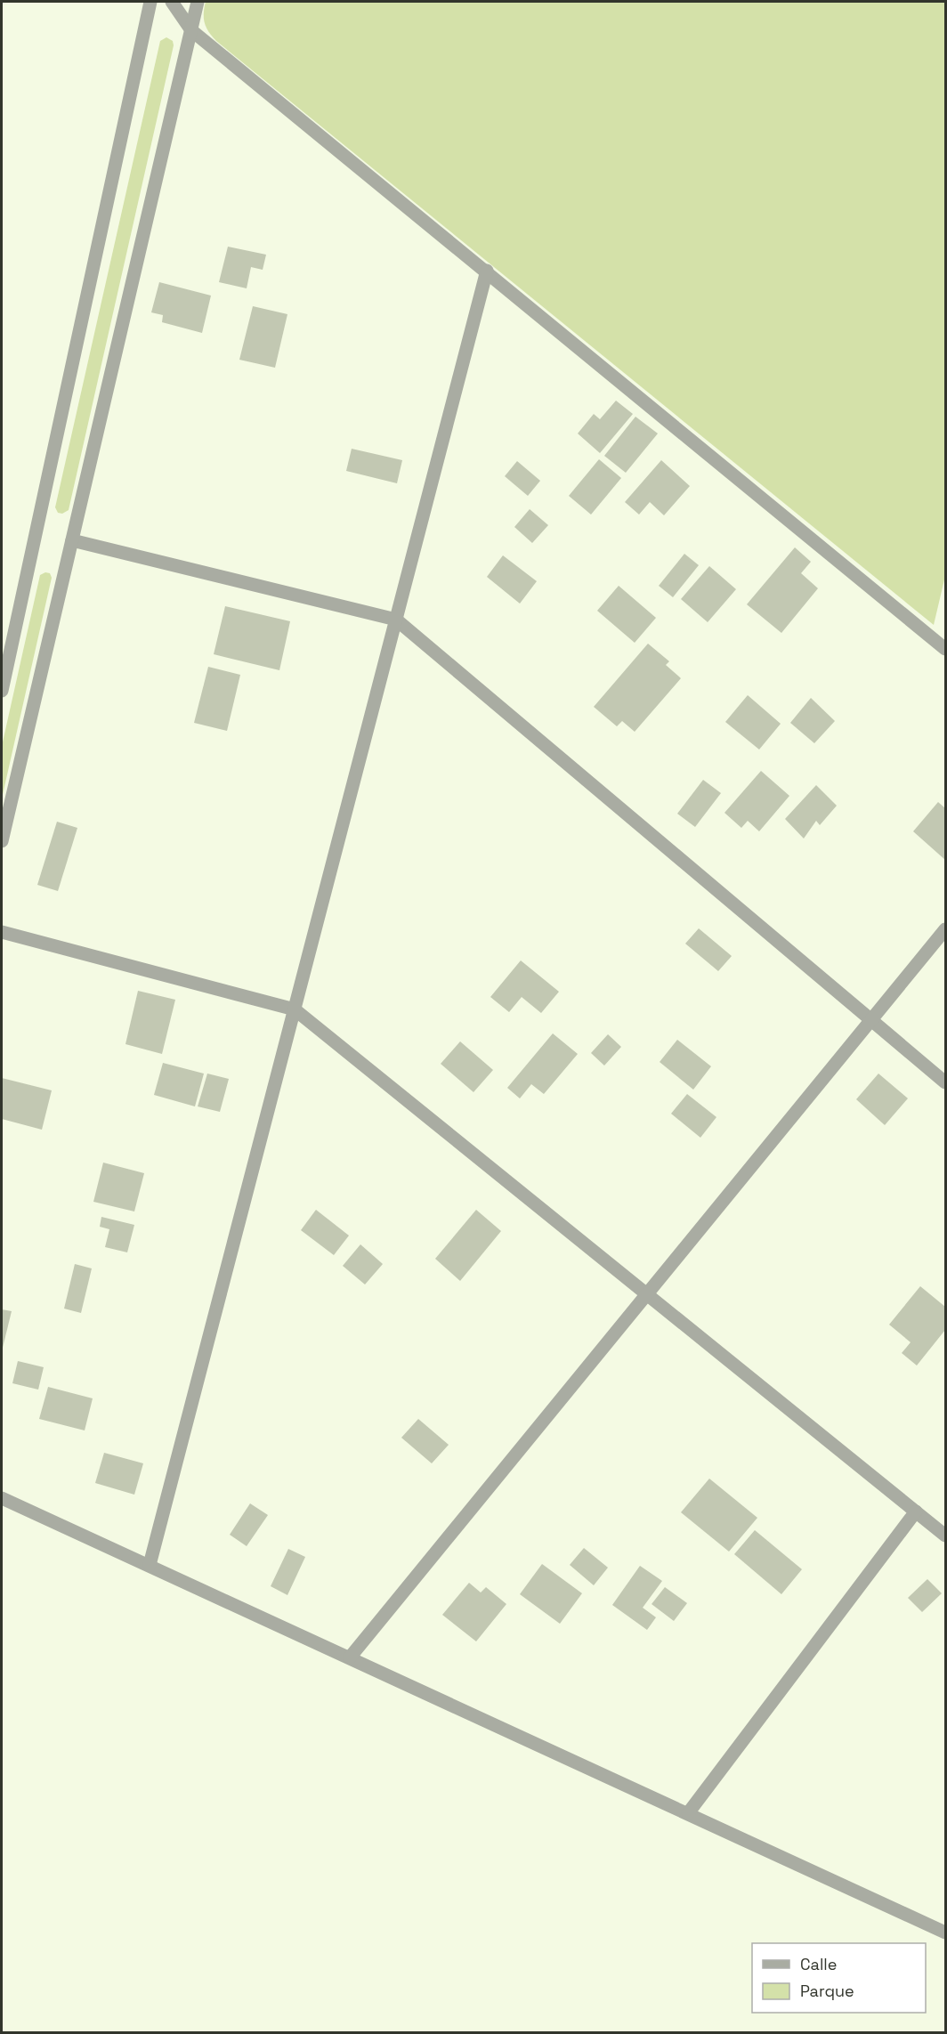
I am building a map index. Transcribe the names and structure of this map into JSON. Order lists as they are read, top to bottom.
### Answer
{
  "legend": ["Calle", "Parque"]
}
